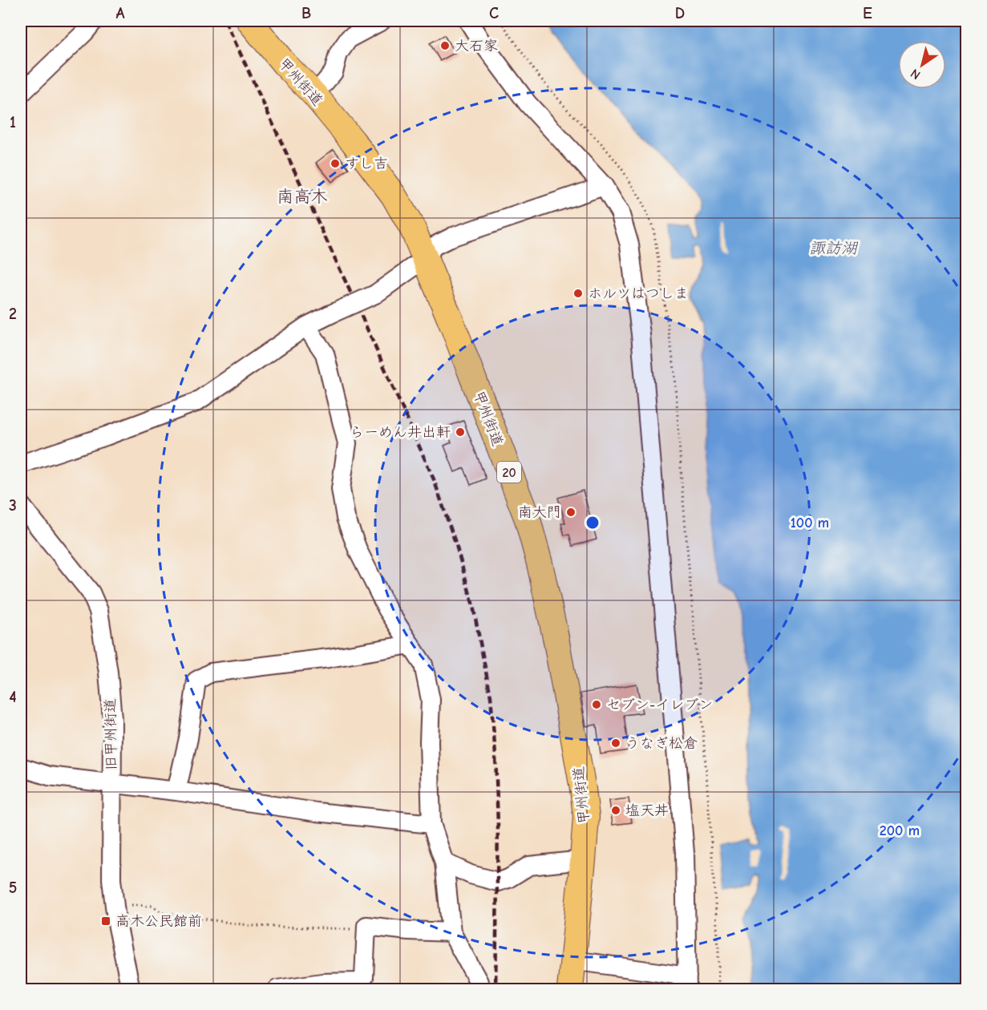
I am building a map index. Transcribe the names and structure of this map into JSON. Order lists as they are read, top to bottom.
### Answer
{
  "streets": {
    "highway": ["甲州街道", "20"],
    "street": ["旧甲州街道"]
  },
  "districts": ["南高木"],
  "water": ["諏訪湖"],
  "places": {
    "other": [
      "大石家",
      "すし吉",
      "ホルツはつしま",
      "らーめん井出軒",
      "南大門",
      "セブン-イレブン",
      "うなぎ松倉",
      "塩天丼"
    ],
    "transit": ["高木公民館前"]
  },
  "north": "bottom left",
  "grid": {
    "columns": [
      "A",
      "B",
      "C",
      "D",
      "E"
    ],
    "rows": [
      "1",
      "2",
      "3",
      "4",
      "5"
    ]
  },
  "rings": ["100 m", "200 m"]
}
